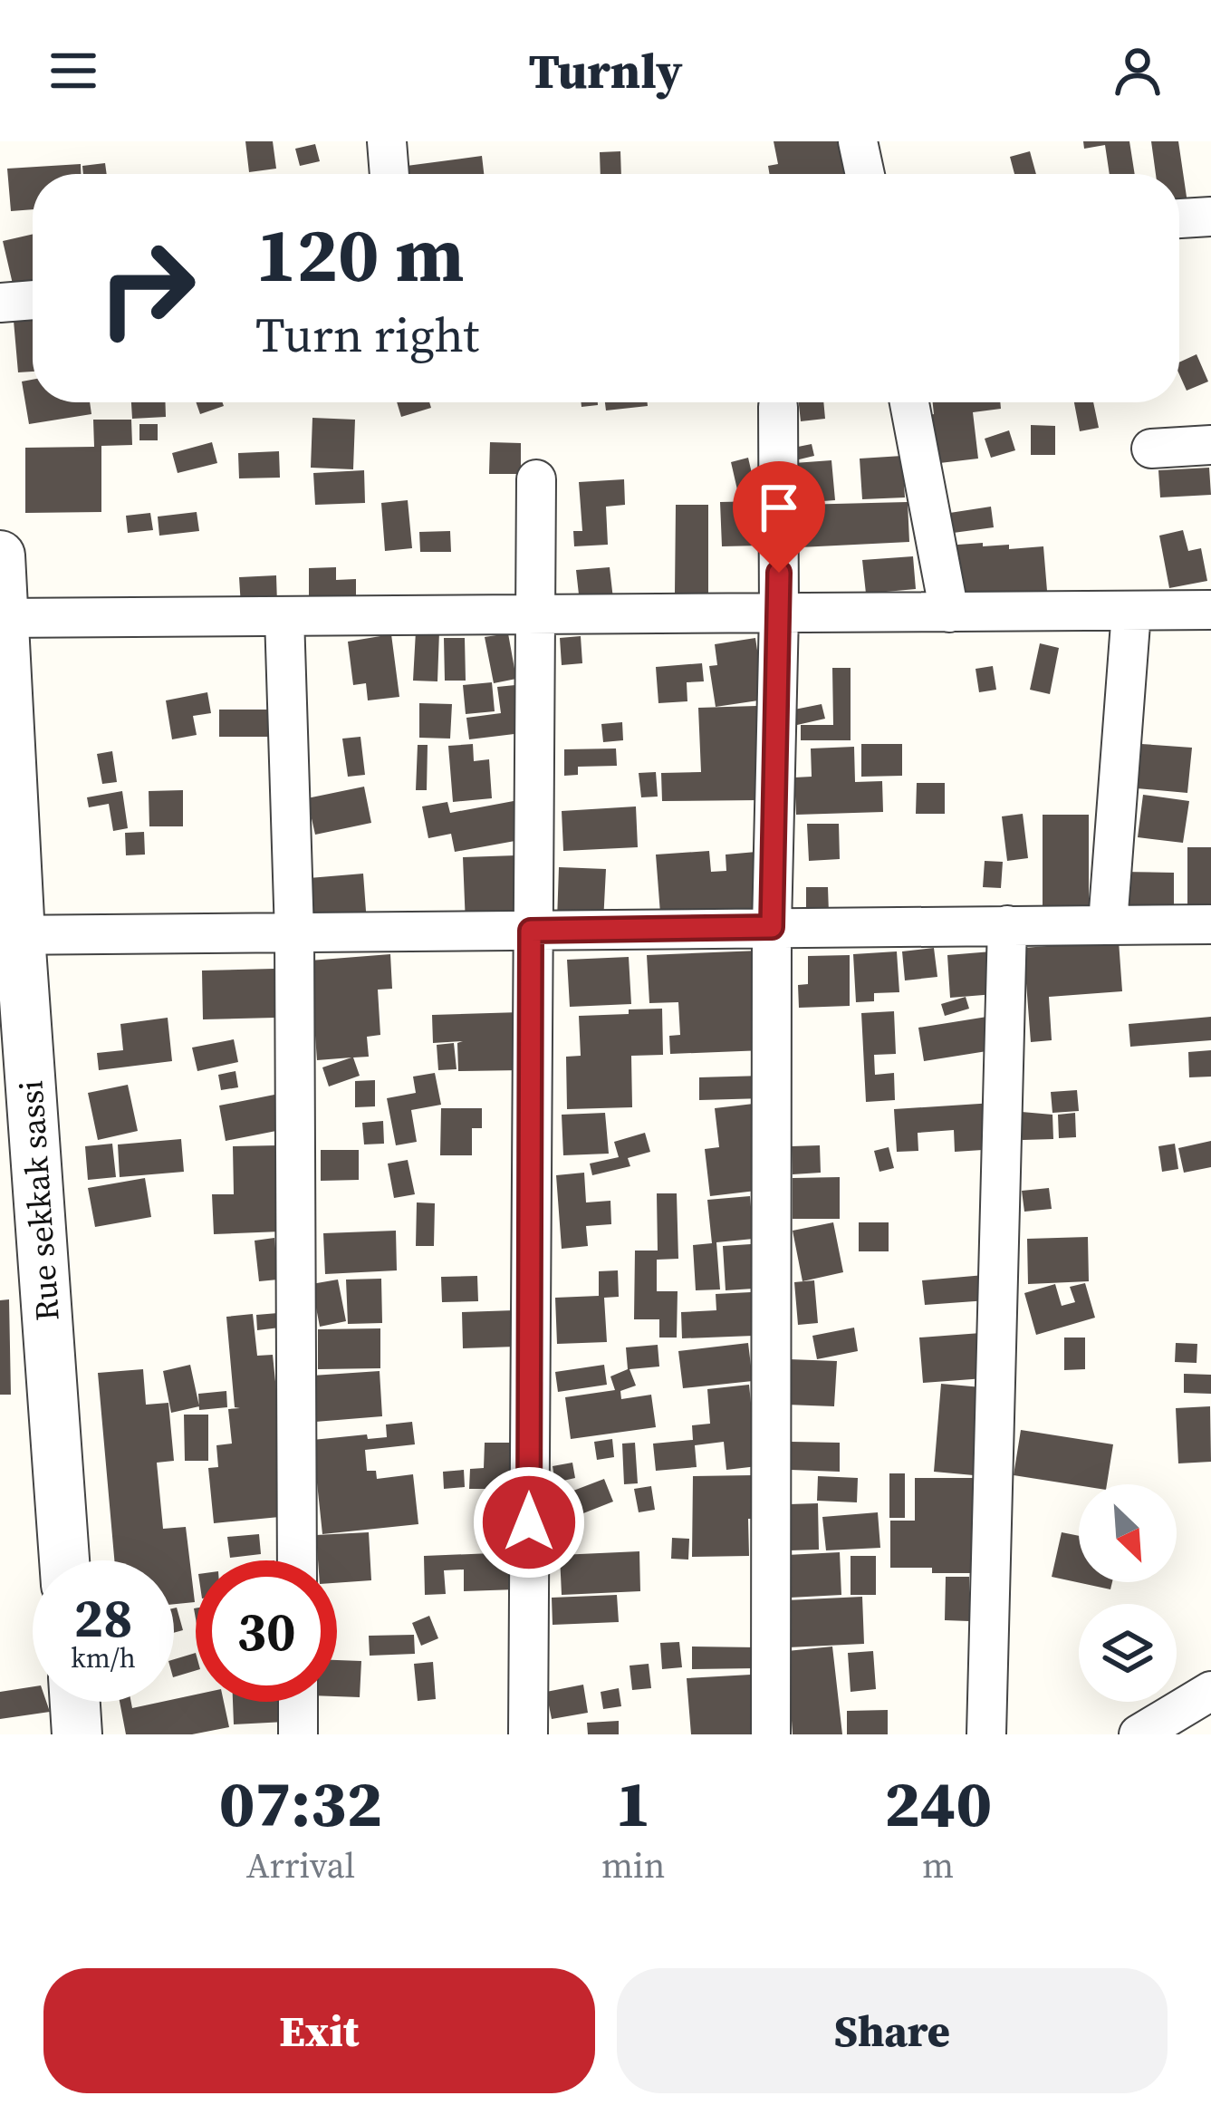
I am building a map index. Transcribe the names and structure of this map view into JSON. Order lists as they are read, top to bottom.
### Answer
{
  "streets": {
    "street": ["Rue sekkak sassi"]
  },
  "north": "bottom right",
  "page": {
    "header": "Turnly",
    "turn": ["120 m", "Turn right"],
    "speed": "28 km/h",
    "limit": "30",
    "eta": [
      "07:32",
      "Arrival",
      "1",
      "min",
      "240",
      "m"
    ],
    "buttons": ["Exit", "Share"]
  }
}
